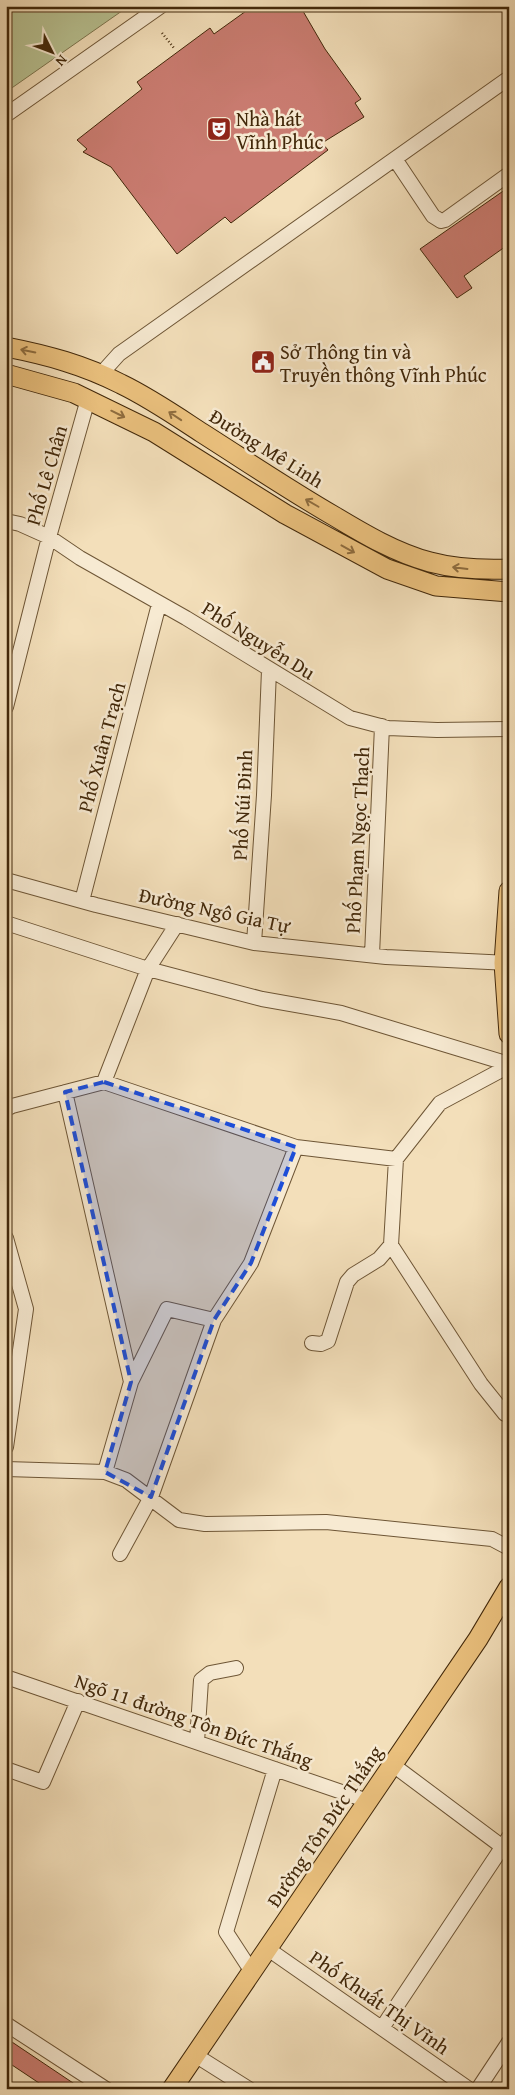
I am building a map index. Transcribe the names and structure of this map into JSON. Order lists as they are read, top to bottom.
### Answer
{
  "streets": {
    "main road": ["Đường Mê Linh", "Đường Tôn Đức Thắng"],
    "street": [
      "Phố Lê Chân",
      "Phố Nguyễn Du",
      "Phố Xuân Trạch",
      "Phố Núi Đinh",
      "Phố Phạm Ngọc Thạch",
      "Đường Ngô Gia Tự",
      "Ngõ 11 đường Tôn Đức Thắng",
      "Phố Khuất Thị Vĩnh"
    ]
  },
  "crossings": [
    ["Phố Lê Chân", "Phố Nguyễn Du"],
    ["Phố Nguyễn Du", "Phố Xuân Trạch"],
    ["Phố Nguyễn Du", "Phố Núi Đinh"],
    ["Phố Nguyễn Du", "Phố Phạm Ngọc Thạch"],
    ["Phố Xuân Trạch", "Đường Ngô Gia Tự"],
    ["Phố Núi Đinh", "Đường Ngô Gia Tự"],
    ["Phố Phạm Ngọc Thạch", "Đường Ngô Gia Tự"],
    ["Ngõ 11 đường Tôn Đức Thắng", "Đường Tôn Đức Thắng"],
    ["Đường Tôn Đức Thắng", "Phố Khuất Thị Vĩnh"]
  ],
  "places": {
    "theatre": ["Nhà hát Vĩnh Phúc"],
    "public building": ["Sở Thông tin và Truyền thông Vĩnh Phúc"]
  },
  "north": "bottom right"
}
